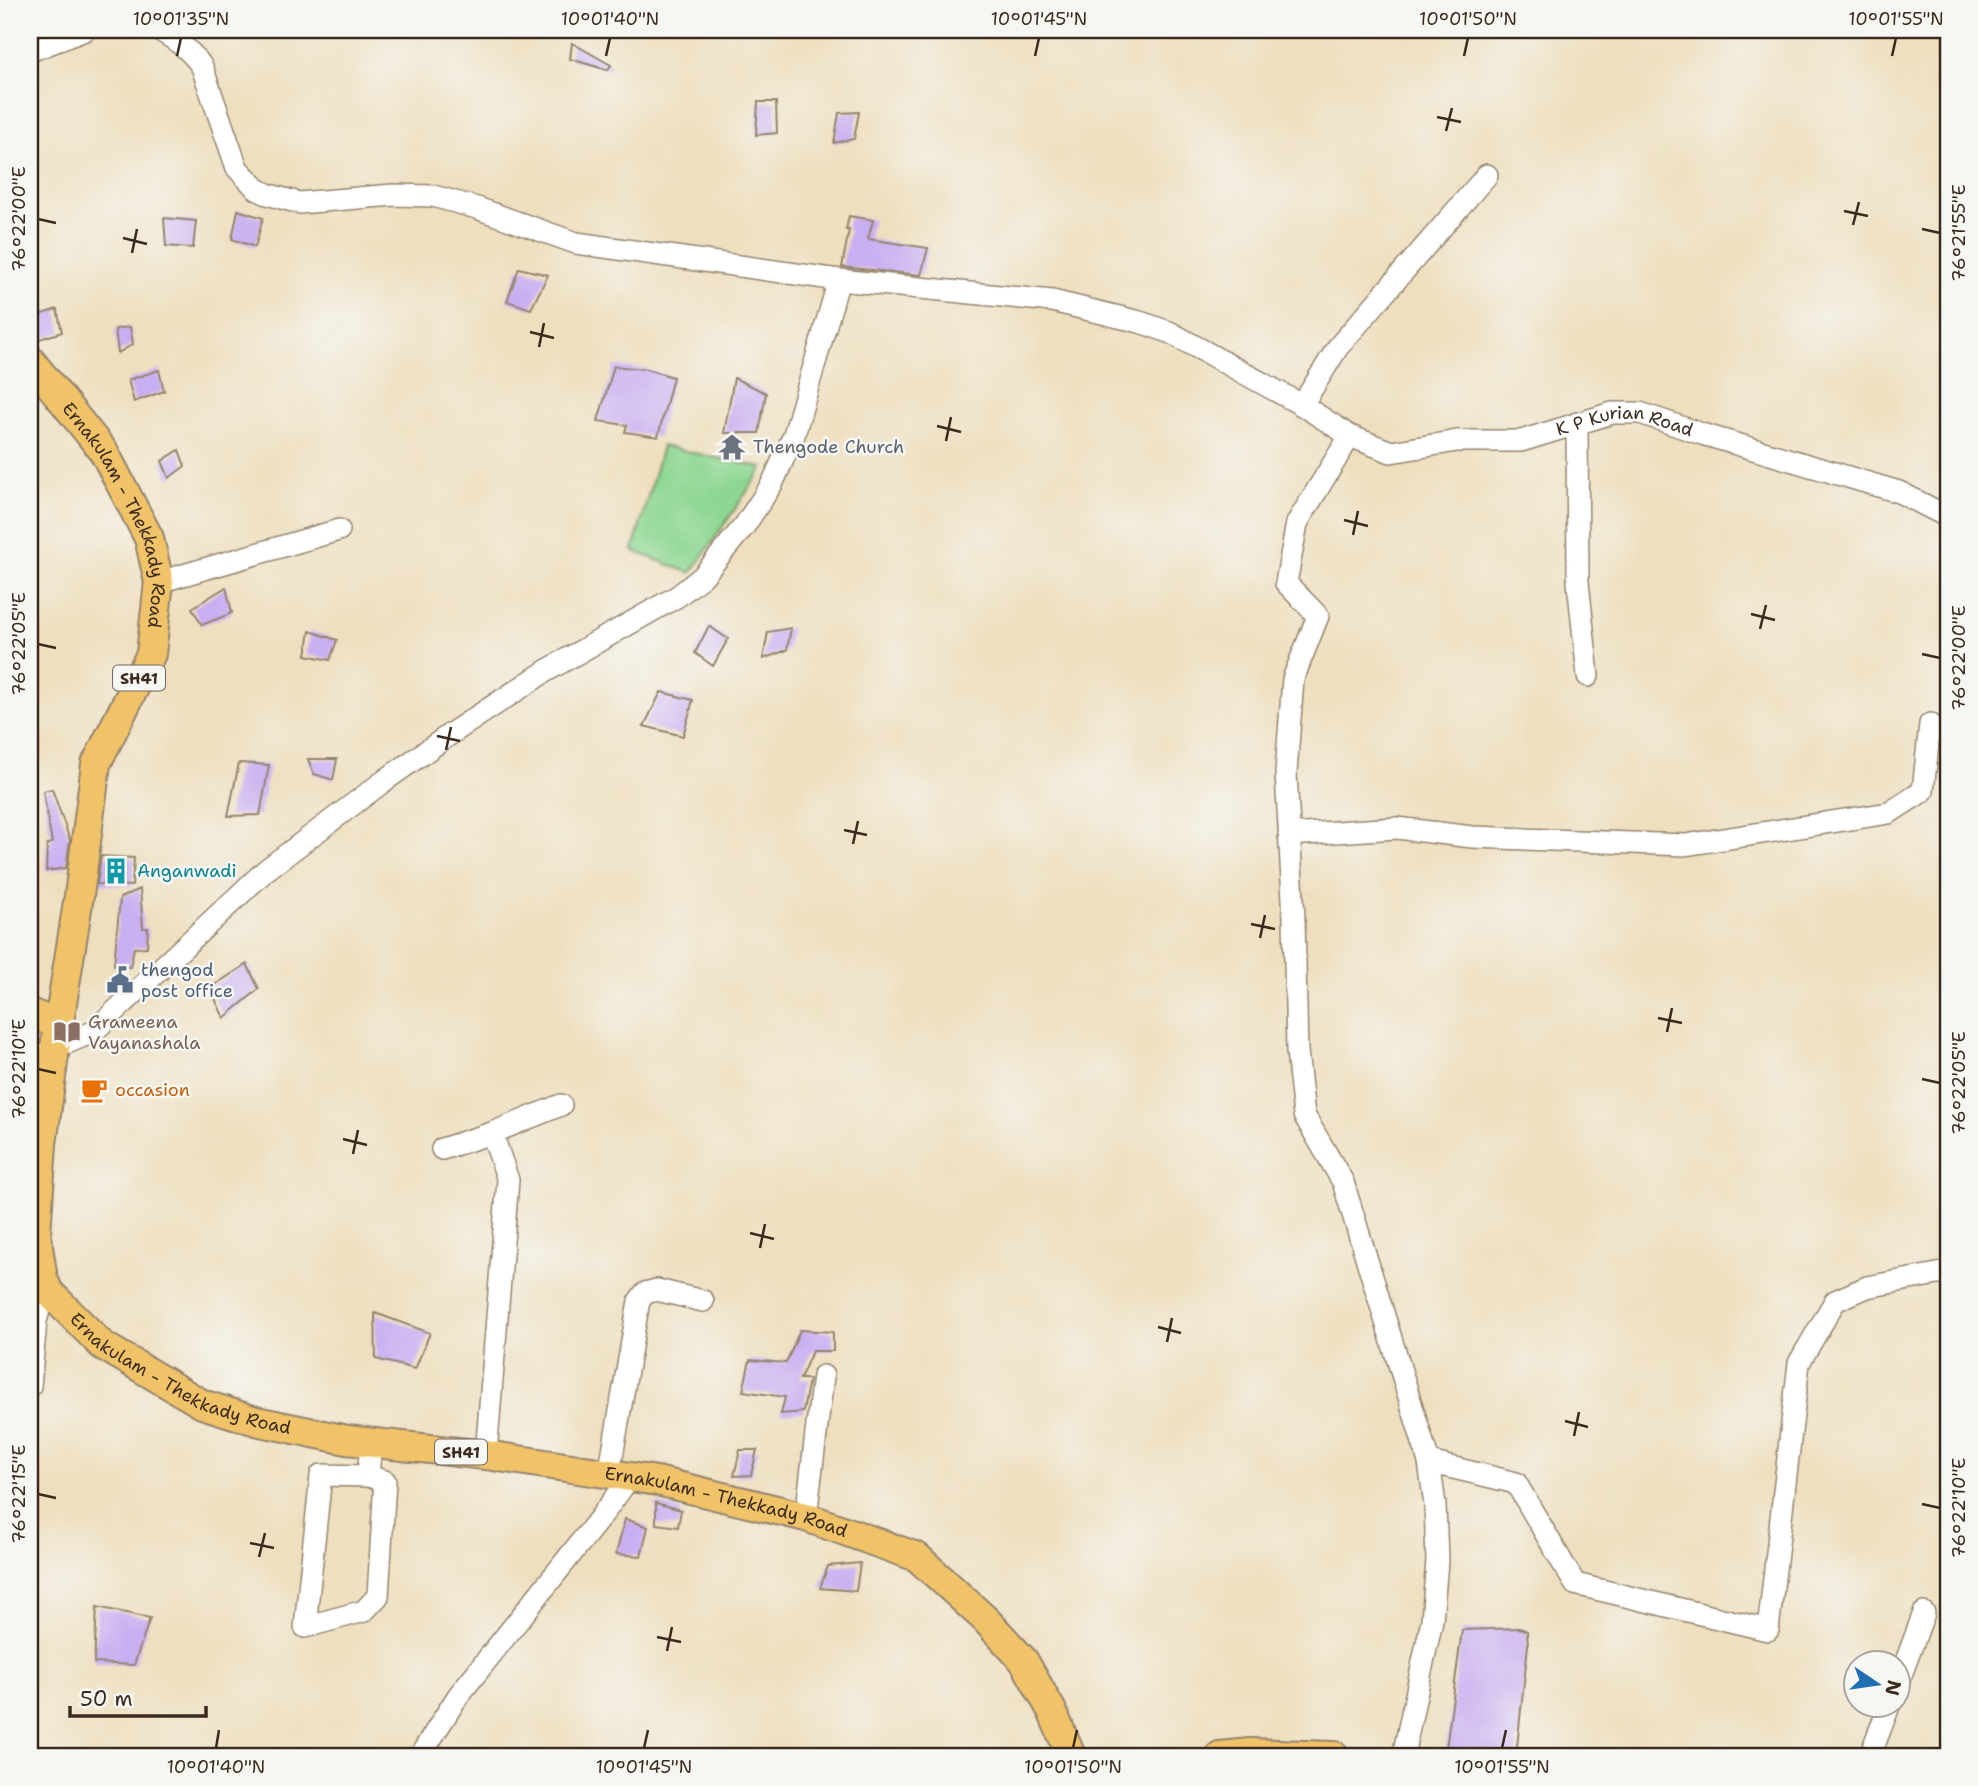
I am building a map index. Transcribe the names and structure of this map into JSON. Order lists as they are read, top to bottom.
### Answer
{
  "streets": {
    "main road": ["Ernakulam - Thekkady Road", "SH41"],
    "street": ["K P Kurian Road"]
  },
  "places": {
    "temple": ["Thengode Church"],
    "building": ["Anganwadi"],
    "public building": ["thengod post office"],
    "library": ["Grameena Vayanashala"],
    "cafe": ["occasion"]
  },
  "scale_bar": "50 m",
  "north": "right",
  "coordinates": [
    "10°01'35\"N",
    "10°01'40\"N",
    "10°01'45\"N",
    "10°01'50\"N",
    "10°01'55\"N",
    "76°22'00\"E",
    "76°21'55\"E",
    "76°22'05\"E",
    "76°22'10\"E",
    "76°22'15\"E"
  ]
}
